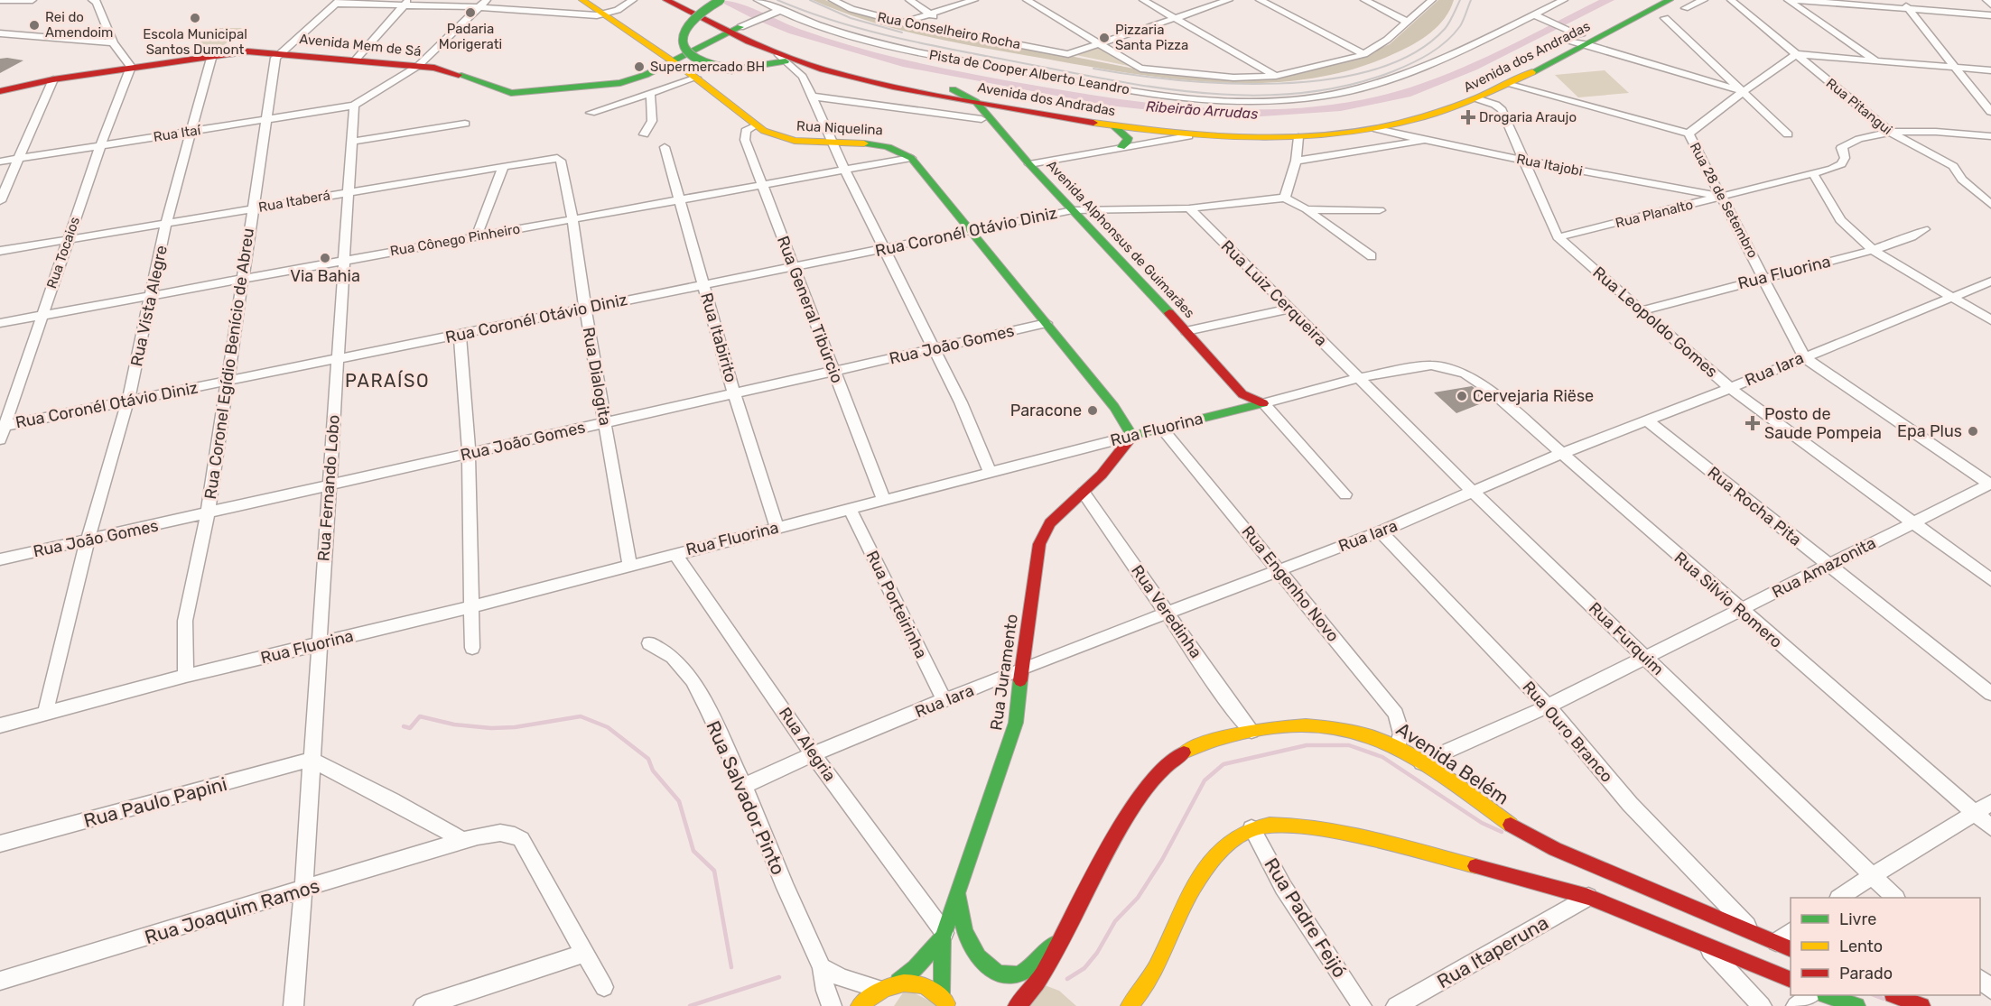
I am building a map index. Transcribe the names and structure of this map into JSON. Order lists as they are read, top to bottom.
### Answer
{
  "streets": {
    "street": [
      "Rua Conselheiro Rocha",
      "Avenida Mem de Sá",
      "Avenida dos Andradas",
      "Pista de Cooper Alberto Leandro",
      "Rua Pitangui",
      "Rua Niquelina",
      "Rua Itaí",
      "Rua Itajobi",
      "Rua 28 de Setembro",
      "Rua Itaberá",
      "Rua Planalto",
      "Rua Coronél Otávio Diniz",
      "Avenida Alphonsus de Guimarães",
      "Rua Cônego Pinheiro",
      "Rua Tocaios",
      "Rua Fluorina",
      "Rua Luiz Cerqueira",
      "Rua Vista Alegre",
      "Rua General Tibúrcio",
      "Rua Leopoldo Gomes",
      "Rua Itabirito",
      "Rua João Gomes",
      "Rua Coronel Egídio Benício de Abreu",
      "Rua Iara",
      "Rua Dialogita",
      "Rua Fernando Lobo",
      "Rua Rocha Pita",
      "Rua Amazonita",
      "Rua Engenho Novo",
      "Rua Silvio Romero",
      "Rua Porteirinha",
      "Rua Veredinha",
      "Rua Furquim",
      "Rua Juramento",
      "Rua Ouro Branco",
      "Rua Alegria",
      "Avenida Belém",
      "Rua Salvador Pinto",
      "Rua Paulo Papini",
      "Rua Joaquim Ramos",
      "Rua Padre Feijó",
      "Rua Itaperuna"
    ]
  },
  "crossings": [
    ["Avenida Mem de Sá", "Avenida dos Andradas"],
    ["Avenida Mem de Sá", "Rua Niquelina"],
    ["Avenida Mem de Sá", "Rua Tocaios"],
    ["Avenida Mem de Sá", "Rua Vista Alegre"],
    ["Avenida Mem de Sá", "Rua Coronel Egídio Benício de Abreu"],
    ["Avenida dos Andradas", "Rua Itajobi"],
    ["Avenida dos Andradas", "Avenida Alphonsus de Guimarães"],
    ["Avenida dos Andradas", "Rua Leopoldo Gomes"],
    ["Rua Pitangui", "Rua 28 de Setembro"],
    ["Rua Pitangui", "Rua Planalto"],
    ["Rua Niquelina", "Rua Coronél Otávio Diniz"],
    ["Rua Niquelina", "Rua Cônego Pinheiro"],
    ["Rua Niquelina", "Rua Fluorina"],
    ["Rua Niquelina", "Rua General Tibúrcio"],
    ["Rua Niquelina", "Rua João Gomes"],
    ["Rua Niquelina", "Rua Juramento"],
    ["Rua Itaí", "Rua Tocaios"],
    ["Rua Itaí", "Rua Vista Alegre"],
    ["Rua Itaí", "Rua Coronel Egídio Benício de Abreu"],
    ["Rua Itaí", "Rua Fernando Lobo"],
    ["Rua Itajobi", "Rua 28 de Setembro"],
    ["Rua Itajobi", "Rua Planalto"],
    ["Rua Itajobi", "Rua Leopoldo Gomes"],
    ["Rua 28 de Setembro", "Rua Planalto"],
    ["Rua 28 de Setembro", "Rua Fluorina"],
    ["Rua 28 de Setembro", "Rua Iara"],
    ["Rua Itaberá", "Rua Tocaios"],
    ["Rua Itaberá", "Rua Vista Alegre"],
    ["Rua Itaberá", "Rua Coronel Egídio Benício de Abreu"],
    ["Rua Itaberá", "Rua Dialogita"],
    ["Rua Itaberá", "Rua Fernando Lobo"],
    ["Rua Planalto", "Rua Leopoldo Gomes"],
    ["Rua Coronél Otávio Diniz", "Avenida Alphonsus de Guimarães"],
    ["Rua Coronél Otávio Diniz", "Rua Tocaios"],
    ["Rua Coronél Otávio Diniz", "Rua Luiz Cerqueira"],
    ["Rua Coronél Otávio Diniz", "Rua Vista Alegre"],
    ["Rua Coronél Otávio Diniz", "Rua General Tibúrcio"],
    ["Rua Coronél Otávio Diniz", "Rua Itabirito"],
    ["Rua Coronél Otávio Diniz", "Rua Coronel Egídio Benício de Abreu"],
    ["Rua Coronél Otávio Diniz", "Rua Dialogita"],
    ["Rua Coronél Otávio Diniz", "Rua Fernando Lobo"],
    ["Avenida Alphonsus de Guimarães", "Rua Fluorina"],
    ["Rua Cônego Pinheiro", "Rua Tocaios"],
    ["Rua Cônego Pinheiro", "Rua Vista Alegre"],
    ["Rua Cônego Pinheiro", "Rua General Tibúrcio"],
    ["Rua Cônego Pinheiro", "Rua Itabirito"],
    ["Rua Cônego Pinheiro", "Rua Coronel Egídio Benício de Abreu"],
    ["Rua Cônego Pinheiro", "Rua Dialogita"],
    ["Rua Cônego Pinheiro", "Rua Fernando Lobo"],
    ["Rua Fluorina", "Rua Luiz Cerqueira"],
    ["Rua Fluorina", "Rua Vista Alegre"],
    ["Rua Fluorina", "Rua General Tibúrcio"],
    ["Rua Fluorina", "Rua Leopoldo Gomes"],
    ["Rua Fluorina", "Rua Itabirito"],
    ["Rua Fluorina", "Rua Coronel Egídio Benício de Abreu"],
    ["Rua Fluorina", "Rua Dialogita"],
    ["Rua Fluorina", "Rua Fernando Lobo"],
    ["Rua Fluorina", "Rua Engenho Novo"],
    ["Rua Fluorina", "Rua Silvio Romero"],
    ["Rua Fluorina", "Rua Porteirinha"],
    ["Rua Fluorina", "Rua Furquim"],
    ["Rua Fluorina", "Rua Juramento"],
    ["Rua Fluorina", "Rua Alegria"],
    ["Rua Luiz Cerqueira", "Rua Furquim"],
    ["Rua Vista Alegre", "Rua João Gomes"],
    ["Rua General Tibúrcio", "Rua João Gomes"],
    ["Rua Leopoldo Gomes", "Rua Iara"],
    ["Rua Leopoldo Gomes", "Rua Amazonita"],
    ["Rua Itabirito", "Rua João Gomes"],
    ["Rua João Gomes", "Rua Coronel Egídio Benício de Abreu"],
    ["Rua João Gomes", "Rua Dialogita"],
    ["Rua João Gomes", "Rua Fernando Lobo"],
    ["Rua Iara", "Rua Rocha Pita"],
    ["Rua Iara", "Rua Engenho Novo"],
    ["Rua Iara", "Rua Silvio Romero"],
    ["Rua Iara", "Rua Porteirinha"],
    ["Rua Iara", "Rua Veredinha"],
    ["Rua Iara", "Rua Furquim"],
    ["Rua Iara", "Rua Juramento"],
    ["Rua Iara", "Rua Ouro Branco"],
    ["Rua Iara", "Rua Alegria"],
    ["Rua Iara", "Rua Salvador Pinto"],
    ["Rua Fernando Lobo", "Rua Paulo Papini"],
    ["Rua Fernando Lobo", "Rua Joaquim Ramos"],
    ["Rua Rocha Pita", "Rua Amazonita"],
    ["Rua Amazonita", "Rua Silvio Romero"],
    ["Rua Amazonita", "Rua Furquim"],
    ["Rua Amazonita", "Rua Ouro Branco"],
    ["Rua Amazonita", "Avenida Belém"],
    ["Rua Engenho Novo", "Avenida Belém"],
    ["Rua Veredinha", "Rua Juramento"],
    ["Rua Veredinha", "Avenida Belém"],
    ["Rua Juramento", "Rua Alegria"],
    ["Rua Ouro Branco", "Avenida Belém"]
  ],
  "districts": ["PARAÍSO"],
  "water": ["Ribeirão Arrudas"],
  "places": {
    "other": [
      "Padaria Morigerati",
      "Escola Municipal Santos Dumont",
      "Rei do Amendoim",
      "Pizzaria Santa Pizza",
      "Supermercado BH",
      "Via Bahia",
      "Cervejaria Riëse",
      "Paracone",
      "Epa Plus"
    ],
    "health": ["Drogaria Araujo", "Posto de Saude Pompeia"]
  },
  "legend": ["Livre", "Lento", "Parado"]
}
